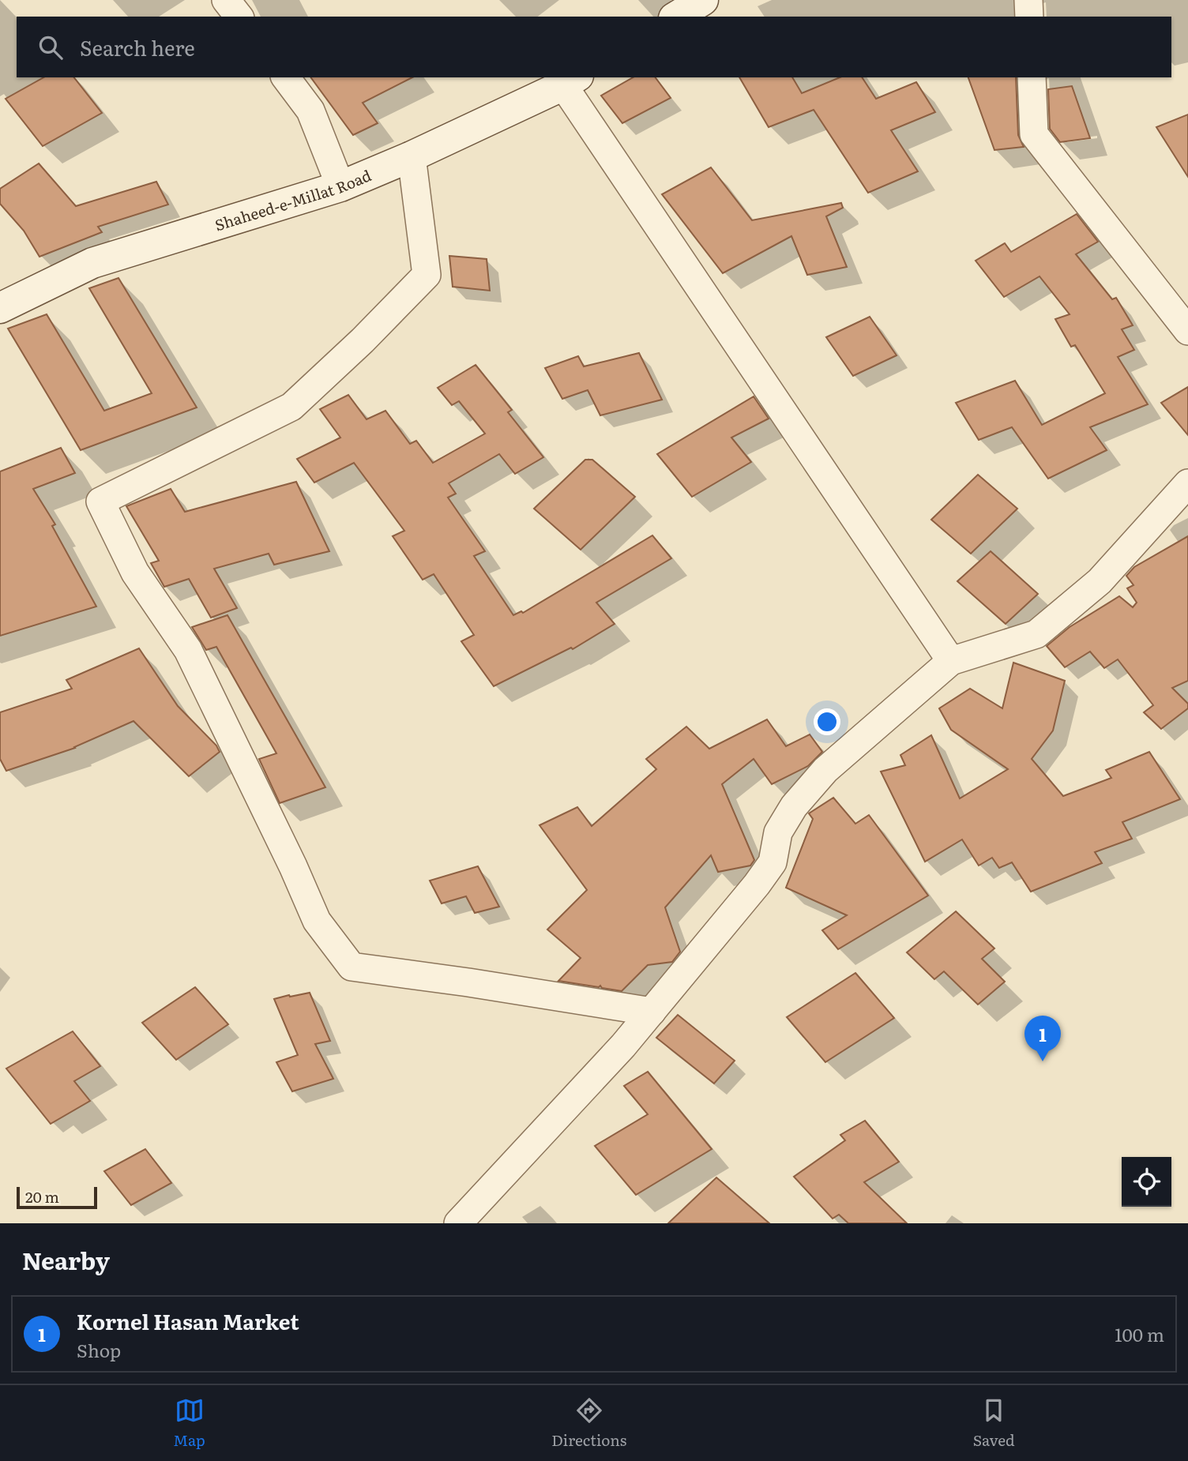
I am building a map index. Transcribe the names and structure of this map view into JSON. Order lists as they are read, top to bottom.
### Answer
{
  "streets": {
    "main road": ["Shaheed-e-Millat Road"]
  },
  "scale_bar": "20 m",
  "page": {
    "search": "Search here",
    "pins": "1",
    "scale": "20 m",
    "heading": "Nearby",
    "list": [
      {
        "mark": "1",
        "name": "Kornel Hasan Market",
        "note": "Shop",
        "value": "100 m"
      }
    ],
    "nav": ["Map", "Directions", "Saved"]
  }
}
